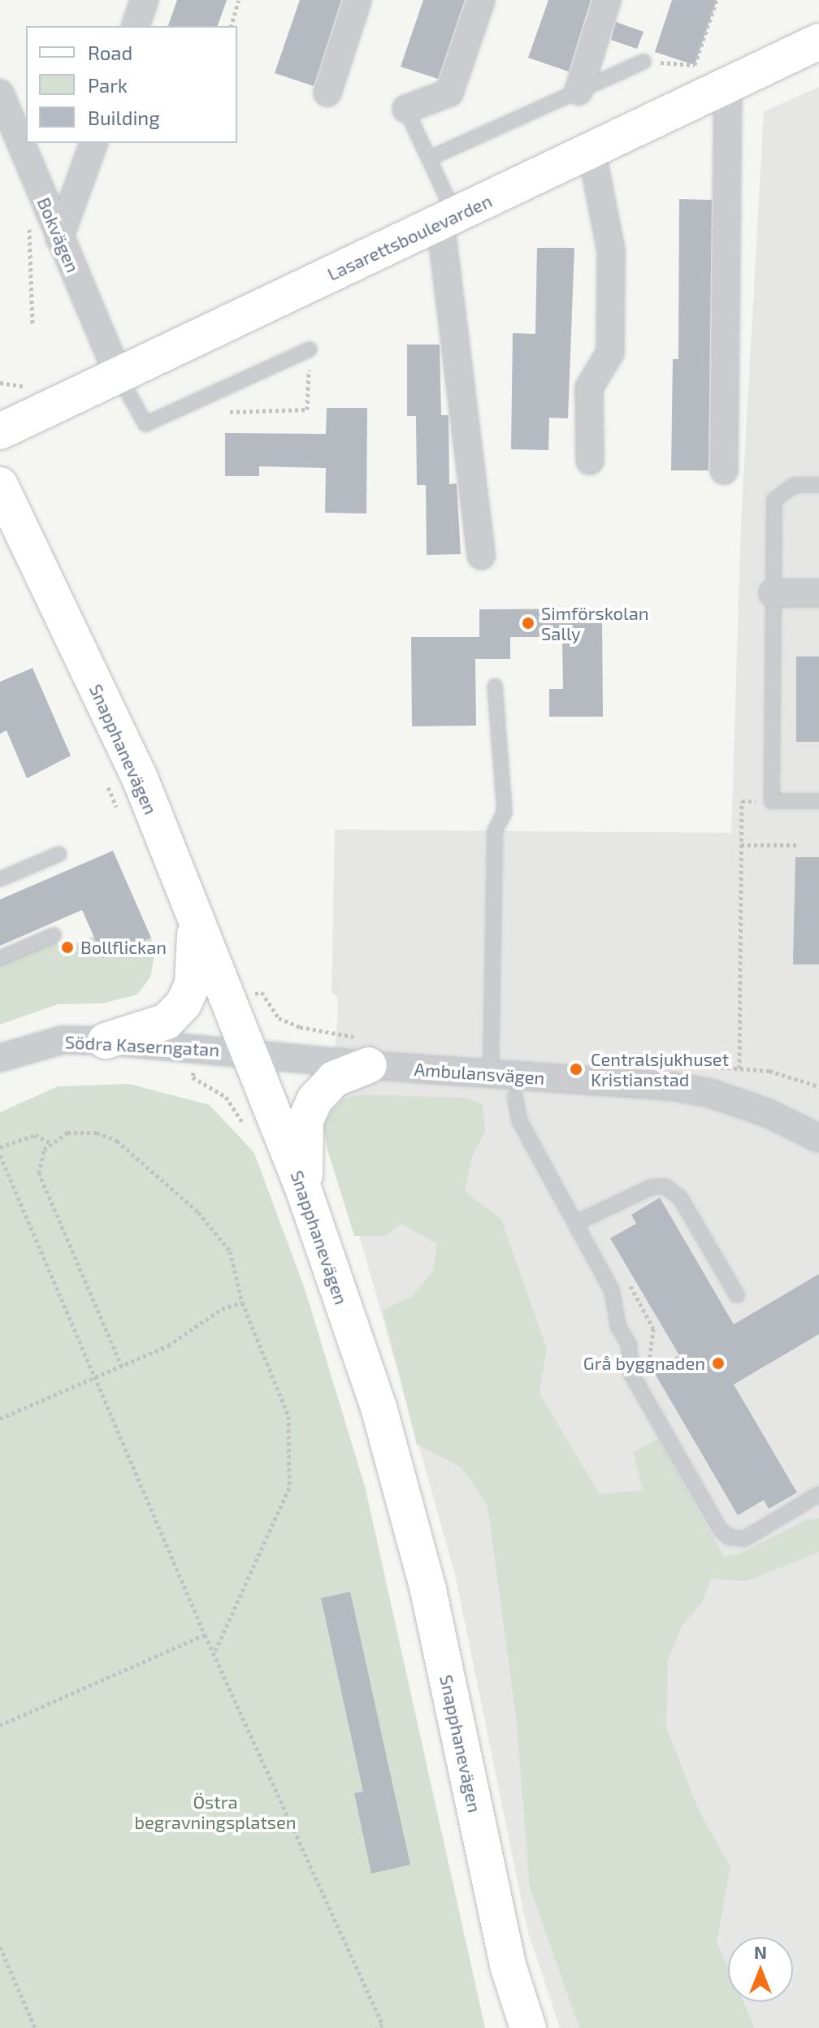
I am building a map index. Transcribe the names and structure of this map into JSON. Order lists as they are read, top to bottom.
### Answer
{
  "streets": {
    "main road": ["Lasarettsboulevarden", "Snapphanevägen"],
    "street": ["Bokvägen", "Södra Kaserngatan", "Ambulansvägen"]
  },
  "crossings": [
    ["Bokvägen", "Lasarettsboulevarden"],
    ["Snapphanevägen", "Södra Kaserngatan"],
    ["Snapphanevägen", "Ambulansvägen"],
    ["Södra Kaserngatan", "Ambulansvägen"]
  ],
  "parks": ["Östra begravningsplatsen"],
  "places": [
    "Simförskolan Sally",
    "Bollflickan",
    "Centralsjukhuset Kristianstad",
    "Grå byggnaden"
  ],
  "legend": ["Road", "Park", "Building"],
  "north": "top"
}
